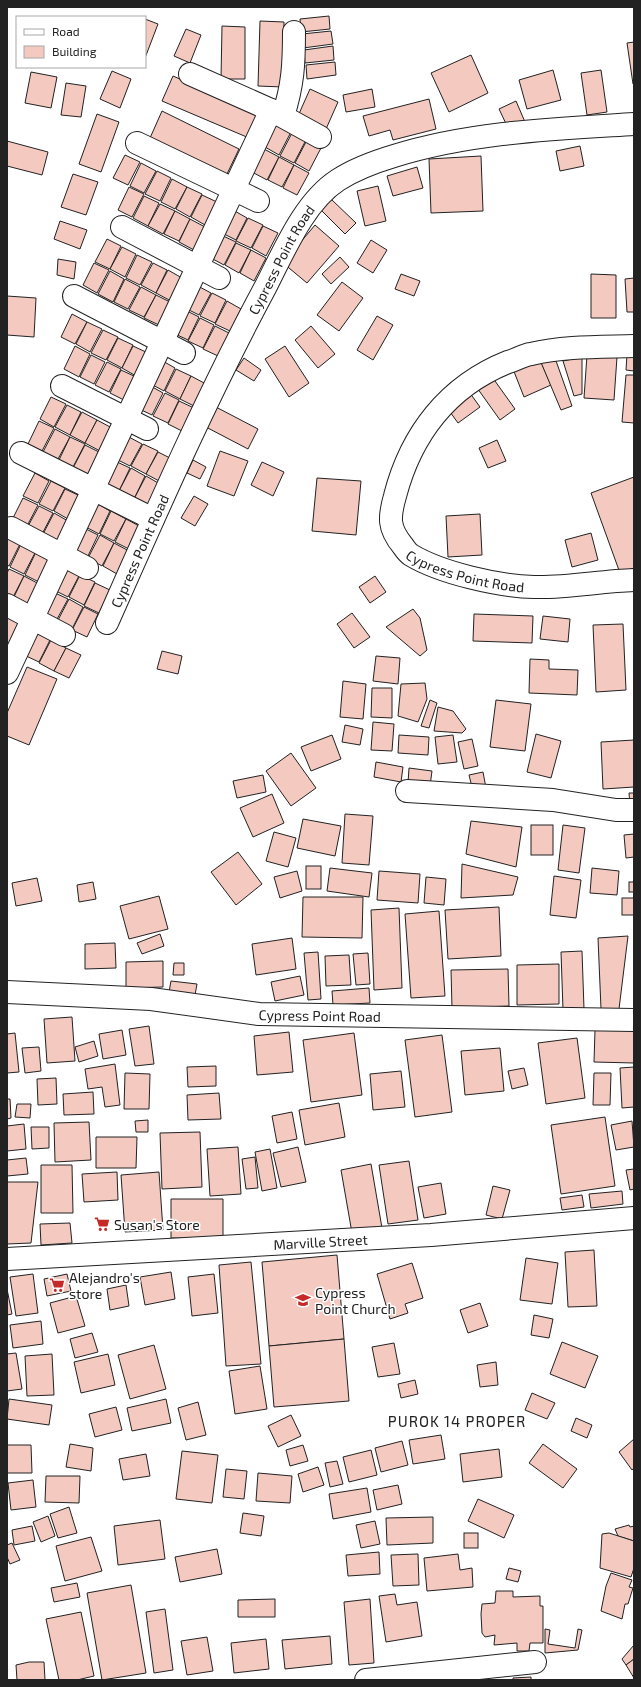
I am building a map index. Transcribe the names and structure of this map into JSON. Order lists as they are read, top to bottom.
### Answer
{
  "streets": {
    "street": ["Cypress Point Road", "Marville Street"]
  },
  "districts": ["PUROK 14 PROPER"],
  "places": {
    "supermarket": ["Susan's Store", "Alejandro's store"],
    "school or university": ["Cypress Point Church"]
  },
  "legend": ["Road", "Building"]
}
